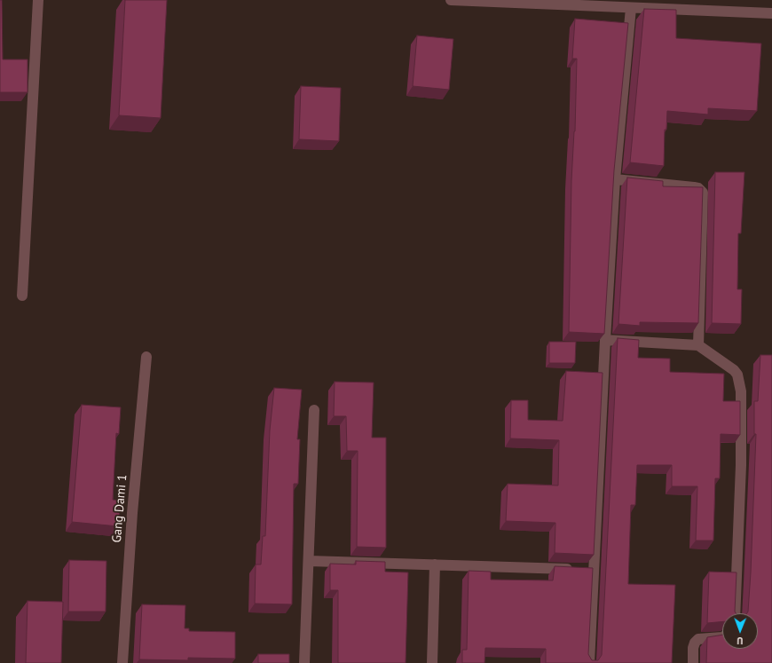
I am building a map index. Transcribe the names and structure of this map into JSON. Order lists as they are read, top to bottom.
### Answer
{
  "streets": {
    "street": ["Gang Dami 1"]
  },
  "north": "bottom"
}
